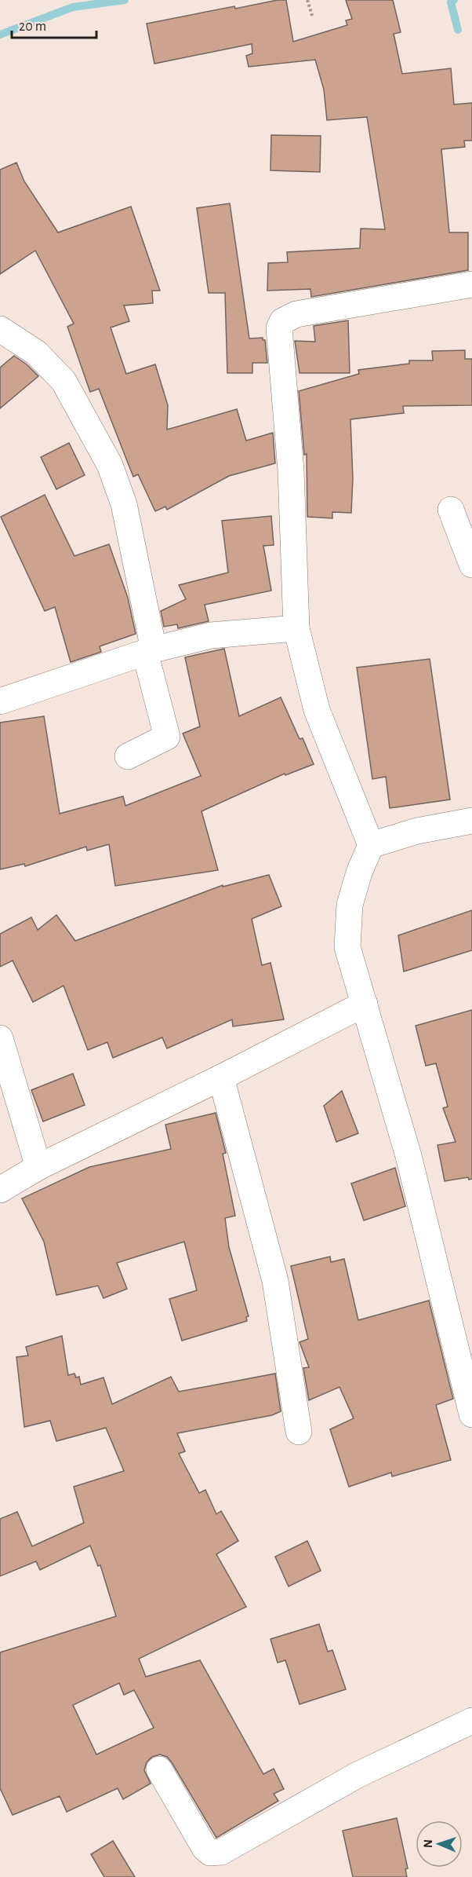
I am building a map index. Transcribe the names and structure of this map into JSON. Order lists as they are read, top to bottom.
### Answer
{
  "scale_bar": "20 m",
  "north": "left"
}
